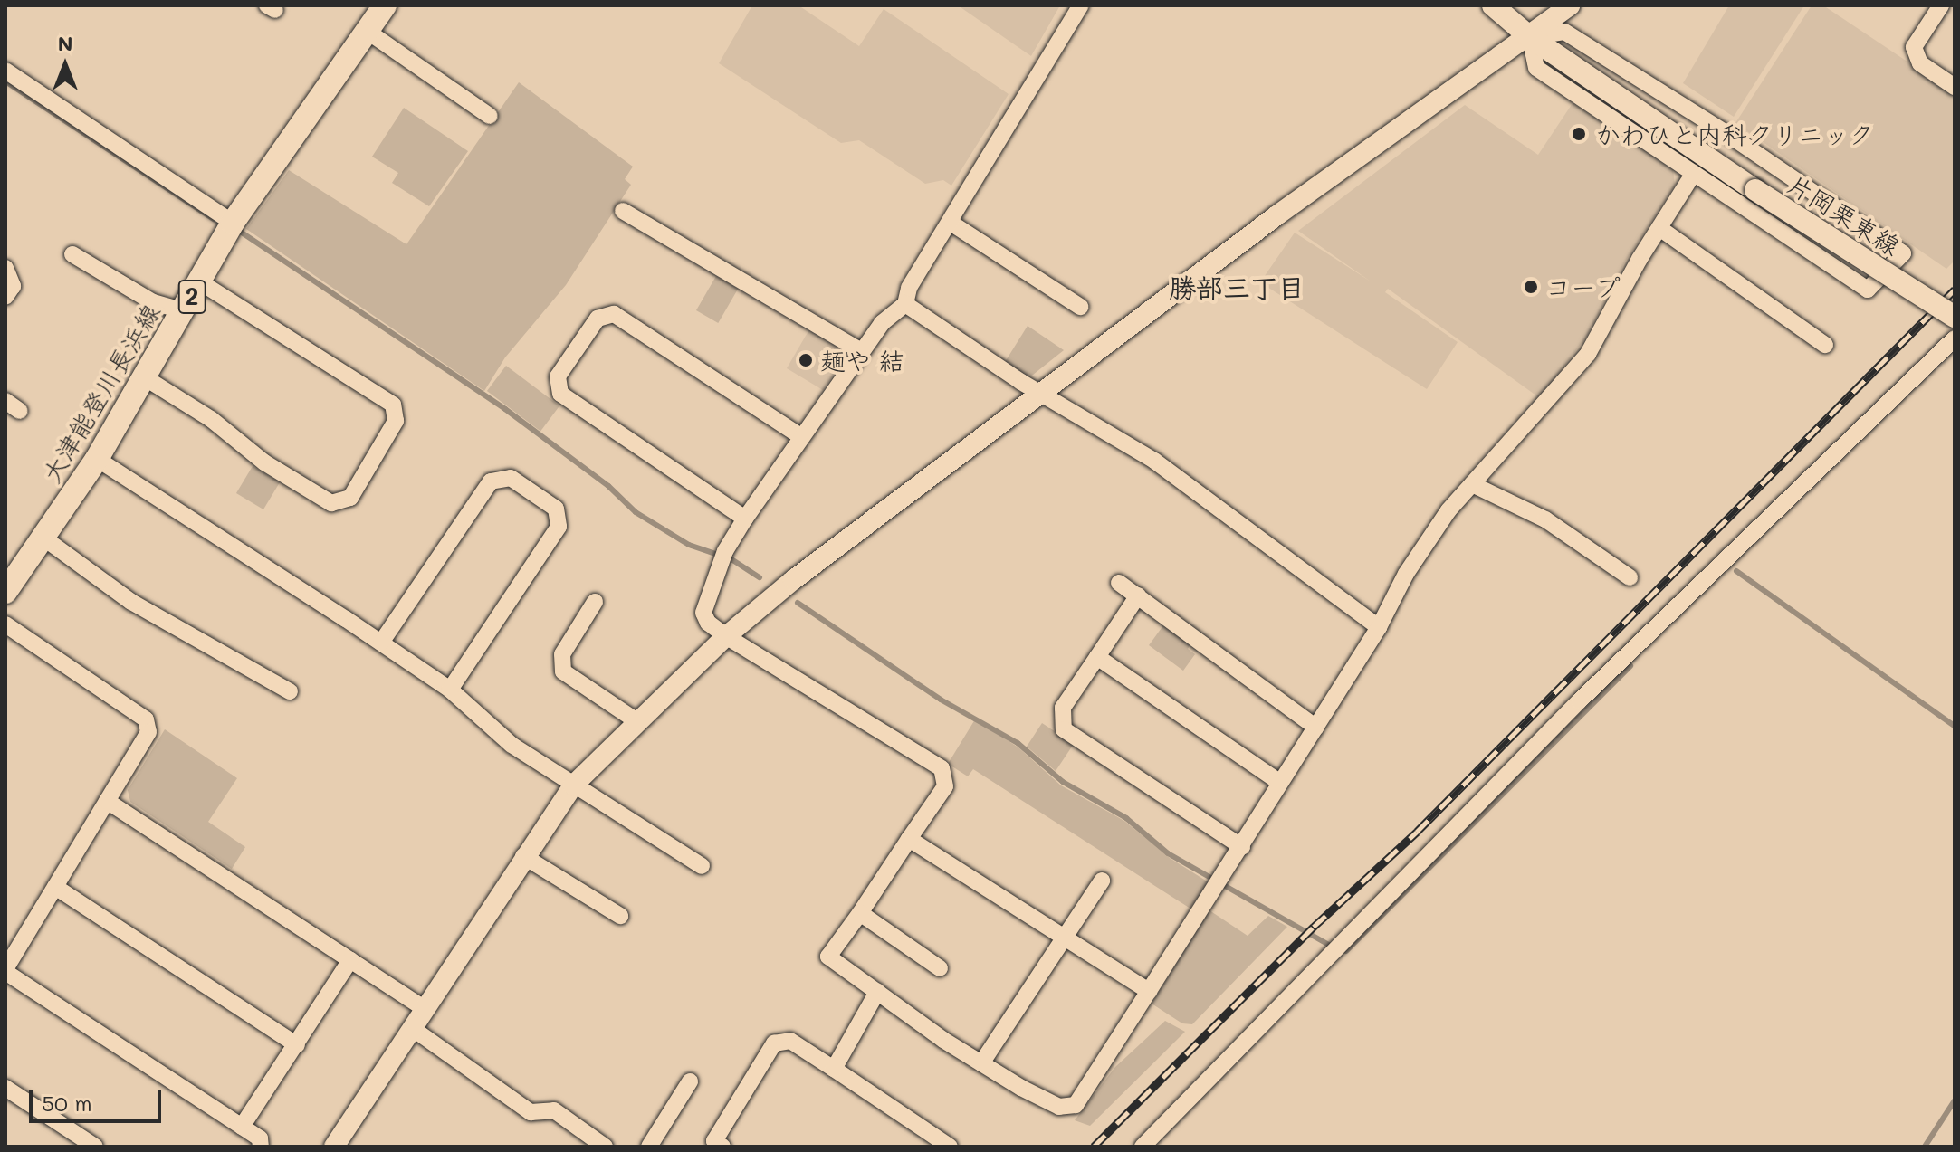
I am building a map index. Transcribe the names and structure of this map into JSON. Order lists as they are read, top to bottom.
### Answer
{
  "streets": {
    "main road": ["片岡栗東線", "2", "大津能登川長浜線"]
  },
  "districts": ["勝部三丁目"],
  "places": ["かわひと内科クリニック", "コープ", "麺や 結"],
  "scale_bar": "50 m",
  "north": "top"
}
